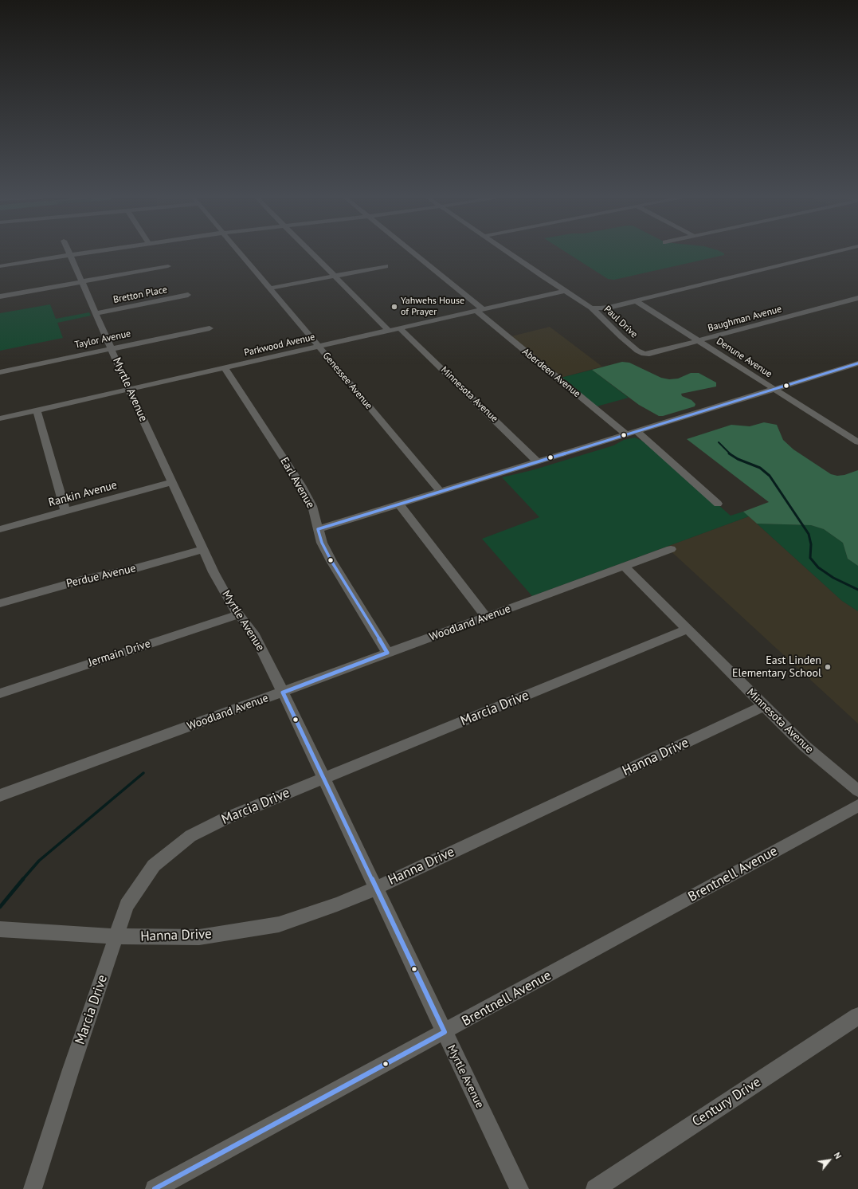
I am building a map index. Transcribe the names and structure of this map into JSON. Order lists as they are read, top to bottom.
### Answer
{
  "streets": {
    "street": [
      "Bretton Place",
      "Baughman Avenue",
      "Paul Drive",
      "Taylor Avenue",
      "Parkwood Avenue",
      "Denune Avenue",
      "Aberdeen Avenue",
      "Genessee Avenue",
      "Myrtle Avenue",
      "Minnesota Avenue",
      "Earl Avenue",
      "Rankin Avenue",
      "Perdue Avenue",
      "Woodland Avenue",
      "Jermain Drive",
      "Marcia Drive",
      "Hanna Drive",
      "Brentnell Avenue",
      "Century Drive"
    ]
  },
  "crossings": [
    ["Bretton Place", "Myrtle Avenue"],
    ["Baughman Avenue", "Paul Drive"],
    ["Baughman Avenue", "Denune Avenue"],
    ["Taylor Avenue", "Myrtle Avenue"],
    ["Parkwood Avenue", "Aberdeen Avenue"],
    ["Parkwood Avenue", "Genessee Avenue"],
    ["Parkwood Avenue", "Myrtle Avenue"],
    ["Parkwood Avenue", "Minnesota Avenue"],
    ["Parkwood Avenue", "Earl Avenue"],
    ["Myrtle Avenue", "Rankin Avenue"],
    ["Myrtle Avenue", "Perdue Avenue"],
    ["Myrtle Avenue", "Woodland Avenue"],
    ["Myrtle Avenue", "Jermain Drive"],
    ["Myrtle Avenue", "Marcia Drive"],
    ["Myrtle Avenue", "Hanna Drive"],
    ["Myrtle Avenue", "Brentnell Avenue"],
    ["Minnesota Avenue", "Woodland Avenue"],
    ["Minnesota Avenue", "Marcia Drive"],
    ["Minnesota Avenue", "Hanna Drive"],
    ["Earl Avenue", "Woodland Avenue"],
    ["Marcia Drive", "Hanna Drive"]
  ],
  "places": ["Yahwehs House of Prayer", "East Linden Elementary School"],
  "north": "top right"
}
